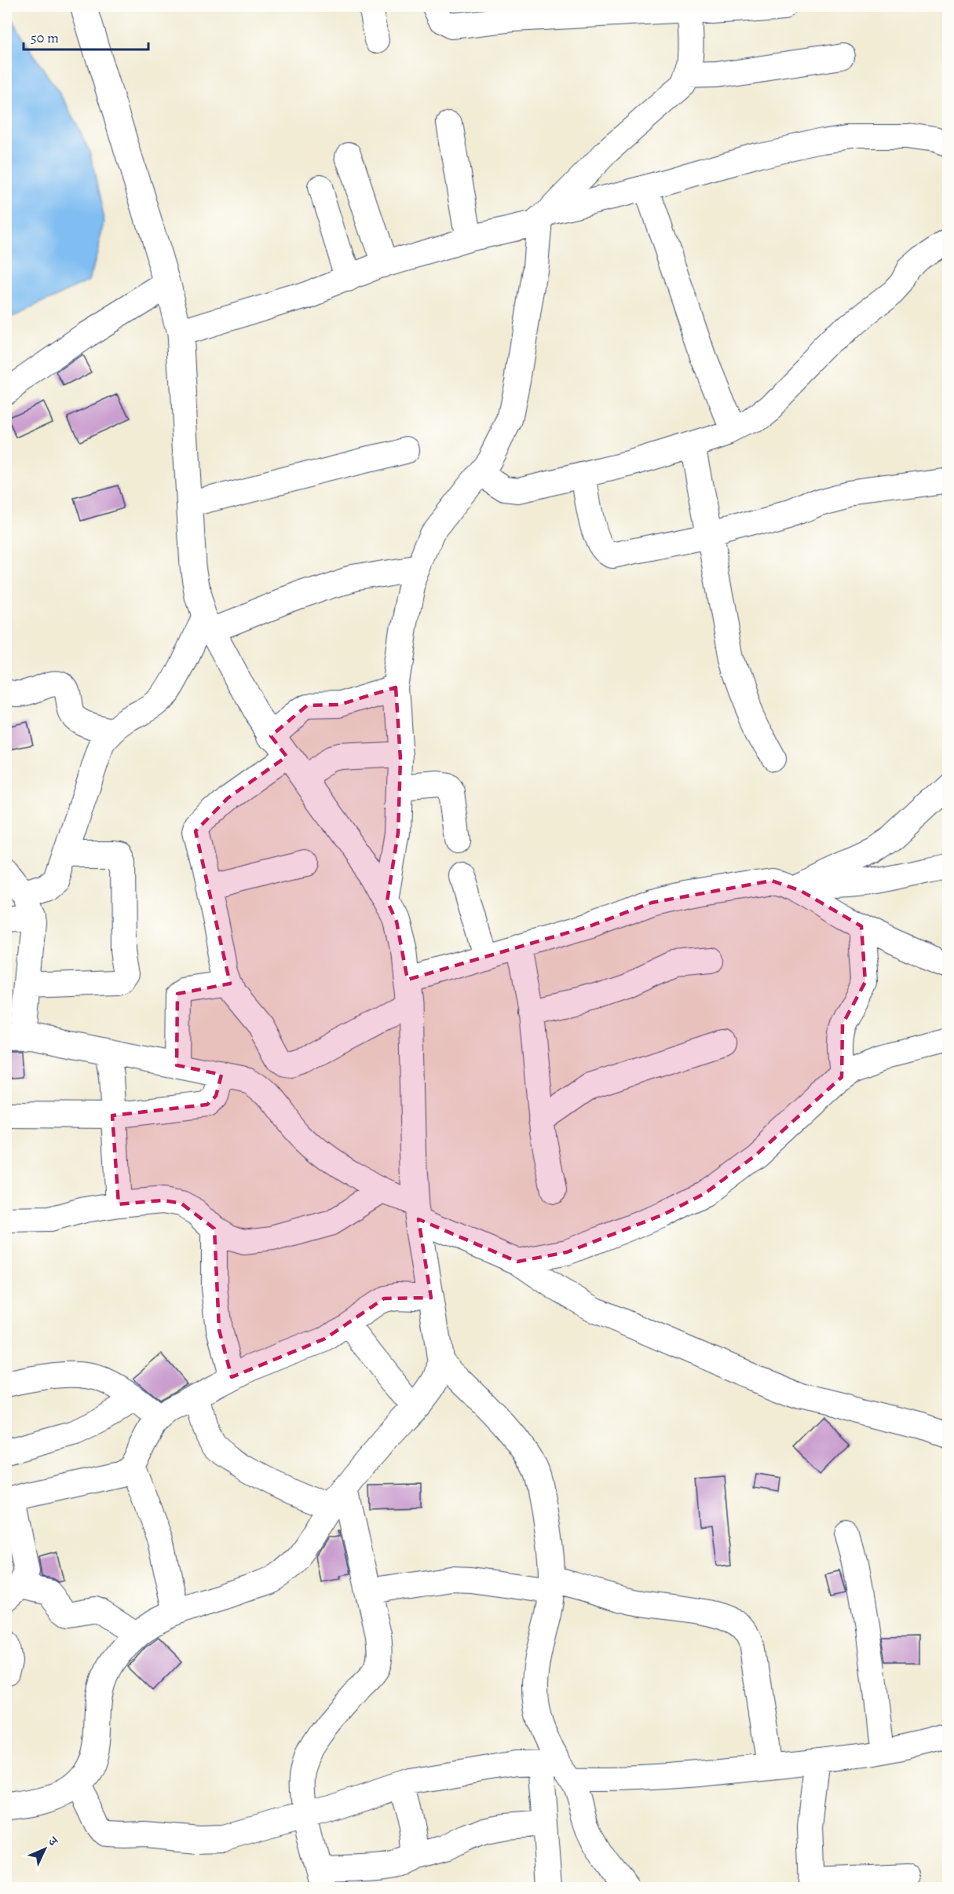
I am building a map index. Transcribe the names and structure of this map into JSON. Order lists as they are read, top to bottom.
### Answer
{
  "scale_bar": "50 m",
  "north": "top right"
}
